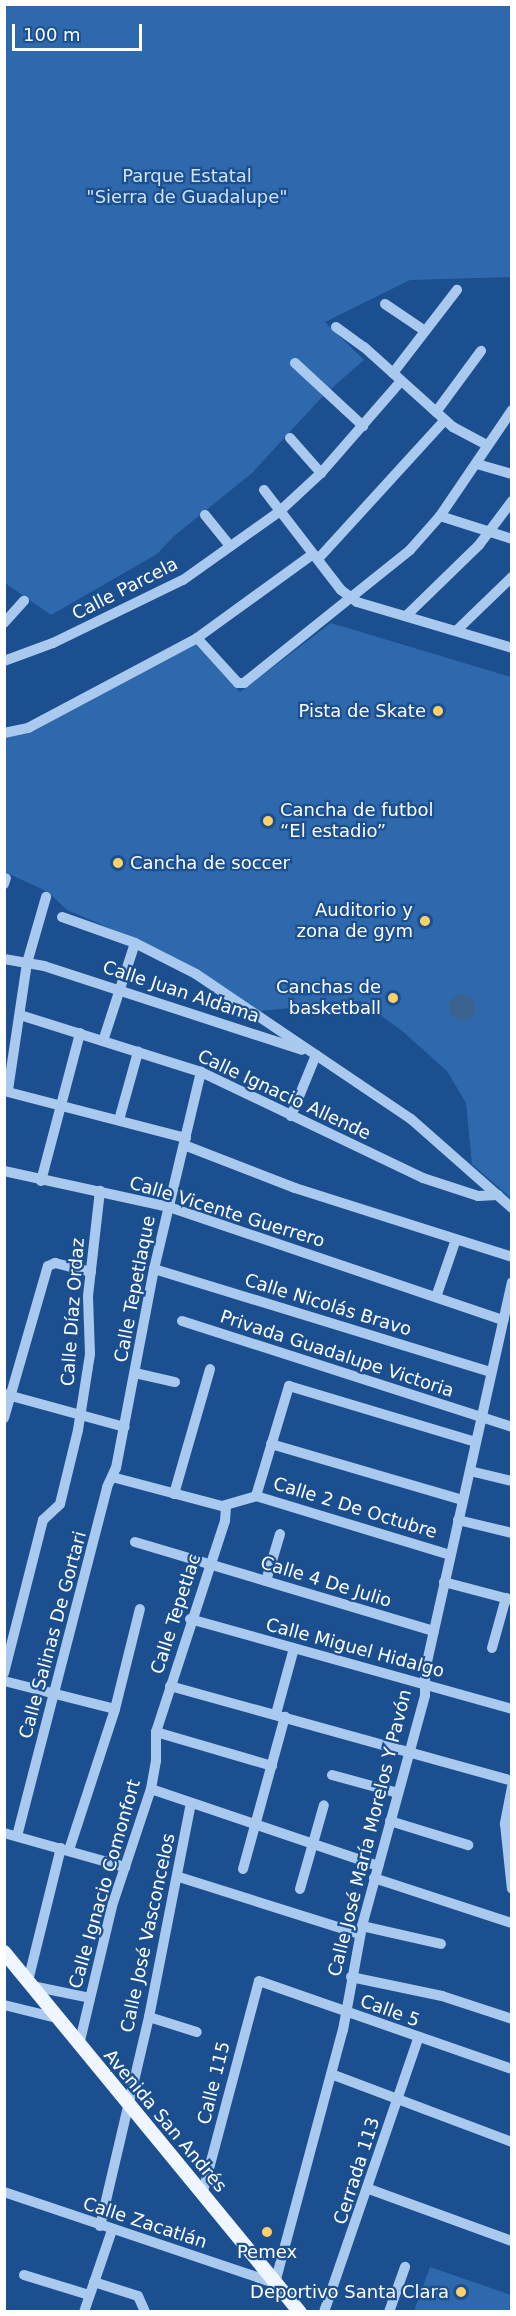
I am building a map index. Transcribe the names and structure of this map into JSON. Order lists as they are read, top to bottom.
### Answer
{
  "streets": {
    "main road": ["Avenida San Andrés"],
    "street": [
      "Calle Parcela",
      "Calle Juan Aldama",
      "Calle Ignacio Allende",
      "Calle Vicente Guerrero",
      "Calle Tepetlaque",
      "Calle Nicolás Bravo",
      "Calle Díaz Ordaz",
      "Privada Guadalupe Victoria",
      "Calle 2 De Octubre",
      "Calle 4 De Julio",
      "Calle Tepetlac",
      "Calle Salinas De Gortari",
      "Calle Miguel Hidalgo",
      "Calle José María Morelos Y Pavón",
      "Calle Ignacio Comonfort",
      "Calle José Vasconcelos",
      "Calle 5",
      "Calle 115",
      "Cerrada 113",
      "Calle Zacatlán"
    ]
  },
  "crossings": [
    ["Calle Ignacio Allende", "Calle Tepetlaque"],
    ["Calle Vicente Guerrero", "Calle Tepetlaque"],
    ["Calle Vicente Guerrero", "Calle Díaz Ordaz"],
    ["Calle Vicente Guerrero", "Calle José María Morelos Y Pavón"],
    ["Calle Tepetlaque", "Calle Nicolás Bravo"],
    ["Calle Tepetlaque", "Calle Salinas De Gortari"],
    ["Calle Nicolás Bravo", "Calle José María Morelos Y Pavón"],
    ["Privada Guadalupe Victoria", "Calle José María Morelos Y Pavón"],
    ["Calle 2 De Octubre", "Calle Tepetlac"],
    ["Calle 2 De Octubre", "Calle José María Morelos Y Pavón"],
    ["Calle 4 De Julio", "Calle Tepetlac"],
    ["Calle 4 De Julio", "Calle José María Morelos Y Pavón"],
    ["Calle Tepetlac", "Calle Miguel Hidalgo"],
    ["Calle Tepetlac", "Calle Ignacio Comonfort"],
    ["Calle Miguel Hidalgo", "Calle José María Morelos Y Pavón"],
    ["Calle José María Morelos Y Pavón", "Calle 5"],
    ["Calle José María Morelos Y Pavón", "Avenida San Andrés"],
    ["Calle José María Morelos Y Pavón", "Calle Zacatlán"],
    ["Calle Ignacio Comonfort", "Avenida San Andrés"],
    ["Calle José Vasconcelos", "Avenida San Andrés"],
    ["Calle José Vasconcelos", "Calle Zacatlán"],
    ["Calle 5", "Calle 115"],
    ["Calle 5", "Cerrada 113"],
    ["Calle 115", "Avenida San Andrés"],
    ["Avenida San Andrés", "Calle Zacatlán"]
  ],
  "parks": ["Parque Estatal \"Sierra de Guadalupe\""],
  "places": [
    "Pista de Skate",
    "Cancha de futbol “El estadio”",
    "Cancha de soccer",
    "Auditorio y zona de gym",
    "Canchas de basketball",
    "Pemex",
    "Deportivo Santa Clara"
  ],
  "scale_bar": "100 m"
}
